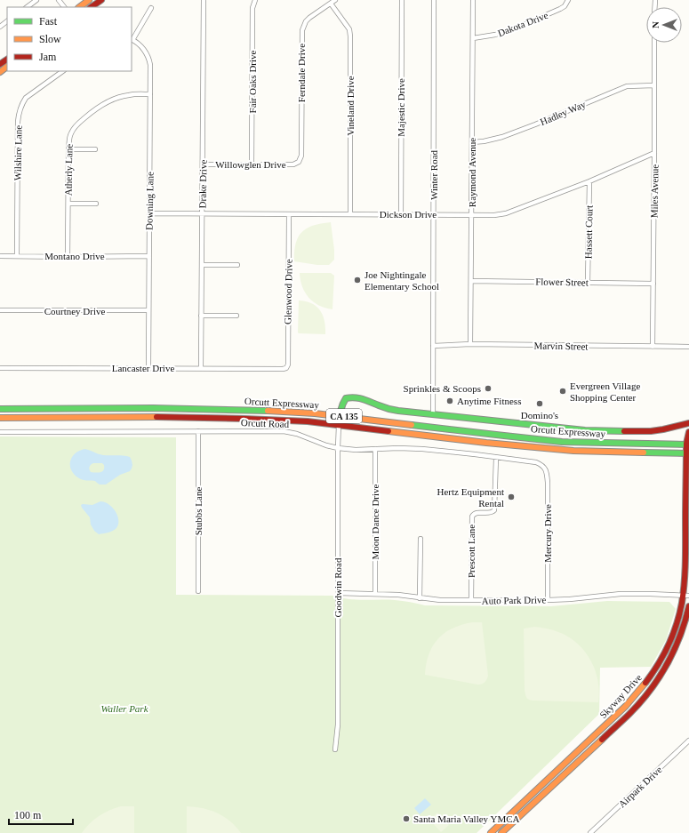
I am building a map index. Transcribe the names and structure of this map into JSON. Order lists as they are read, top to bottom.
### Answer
{
  "streets": {
    "main road": ["Orcutt Expressway", "CA 135", "Skyway Drive"],
    "street": [
      "Dakota Drive",
      "Ferndale Drive",
      "Fair Oaks Drive",
      "Vineland Drive",
      "Majestic Drive",
      "Hadley Way",
      "Wilshire Lane",
      "Willowglen Drive",
      "Atherly Lane",
      "Raymond Avenue",
      "Winter Road",
      "Drake Drive",
      "Miles Avenue",
      "Downing Lane",
      "Dickson Drive",
      "Hassett Court",
      "Montano Drive",
      "Flower Street",
      "Glenwood Drive",
      "Courtney Drive",
      "Marvin Street",
      "Lancaster Drive",
      "Orcutt Road",
      "Stubbs Lane",
      "Moon Dance Drive",
      "Mercury Drive",
      "Prescott Lane",
      "Goodwin Road",
      "Auto Park Drive",
      "Airpark Drive"
    ]
  },
  "crossings": [
    ["Dakota Drive", "Raymond Avenue"],
    ["Ferndale Drive", "Vineland Drive"],
    ["Ferndale Drive", "Willowglen Drive"],
    ["Fair Oaks Drive", "Willowglen Drive"],
    ["Vineland Drive", "Dickson Drive"],
    ["Majestic Drive", "Dickson Drive"],
    ["Hadley Way", "Raymond Avenue"],
    ["Hadley Way", "Miles Avenue"],
    ["Wilshire Lane", "Montano Drive"],
    ["Willowglen Drive", "Drake Drive"],
    ["Atherly Lane", "Downing Lane"],
    ["Atherly Lane", "Montano Drive"],
    ["Raymond Avenue", "Dickson Drive"],
    ["Raymond Avenue", "Flower Street"],
    ["Raymond Avenue", "Marvin Street"],
    ["Winter Road", "Dickson Drive"],
    ["Winter Road", "Marvin Street"],
    ["Drake Drive", "Dickson Drive"],
    ["Drake Drive", "Lancaster Drive"],
    ["Miles Avenue", "Dickson Drive"],
    ["Miles Avenue", "Flower Street"],
    ["Miles Avenue", "Marvin Street"],
    ["Downing Lane", "Dickson Drive"],
    ["Downing Lane", "Montano Drive"],
    ["Downing Lane", "Courtney Drive"],
    ["Downing Lane", "Lancaster Drive"],
    ["Dickson Drive", "Hassett Court"],
    ["Dickson Drive", "Glenwood Drive"],
    ["Hassett Court", "Flower Street"],
    ["Glenwood Drive", "Lancaster Drive"],
    ["Orcutt Expressway", "Goodwin Road"],
    ["Orcutt Expressway", "Skyway Drive"],
    ["Orcutt Road", "Stubbs Lane"],
    ["Orcutt Road", "Moon Dance Drive"],
    ["Orcutt Road", "Mercury Drive"],
    ["Orcutt Road", "Prescott Lane"],
    ["Orcutt Road", "Goodwin Road"],
    ["Moon Dance Drive", "Auto Park Drive"],
    ["Mercury Drive", "Auto Park Drive"],
    ["Prescott Lane", "Auto Park Drive"],
    ["Goodwin Road", "Auto Park Drive"],
    ["Auto Park Drive", "Skyway Drive"]
  ],
  "parks": ["Waller Park"],
  "places": [
    "Joe Nightingale Elementary School",
    "Sprinkles & Scoops",
    "Evergreen Village Shopping Center",
    "Anytime Fitness",
    "Domino's",
    "Hertz Equipment Rental",
    "Santa Maria Valley YMCA"
  ],
  "legend": ["Fast", "Slow", "Jam"],
  "scale_bar": "100 m",
  "north": "left"
}
